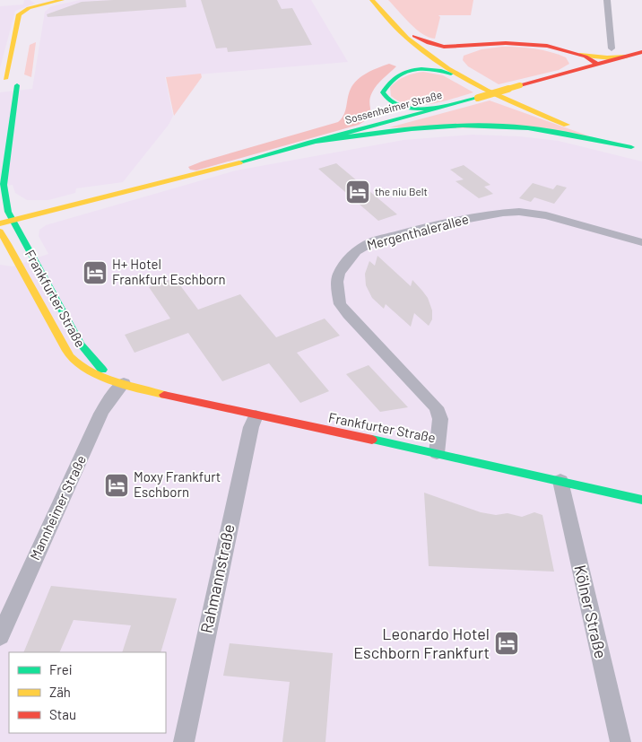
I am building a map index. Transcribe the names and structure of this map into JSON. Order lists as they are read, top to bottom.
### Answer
{
  "streets": {
    "main road": ["Sossenheimer Straße", "Frankfurter Straße"],
    "street": [
      "Mergenthalerallee",
      "Mannheimer Straße",
      "Rahmannstraße",
      "Kölner Straße"
    ]
  },
  "crossings": [
    ["Sossenheimer Straße", "Frankfurter Straße"],
    ["Mergenthalerallee", "Frankfurter Straße"],
    ["Frankfurter Straße", "Mannheimer Straße"],
    ["Frankfurter Straße", "Rahmannstraße"],
    ["Frankfurter Straße", "Kölner Straße"]
  ],
  "places": {
    "hotel": [
      "the niu Belt",
      "H+ Hotel Frankfurt Eschborn",
      "Moxy Frankfurt Eschborn",
      "Leonardo Hotel Eschborn Frankfurt"
    ]
  },
  "legend": ["Frei", "Zäh", "Stau"]
}
